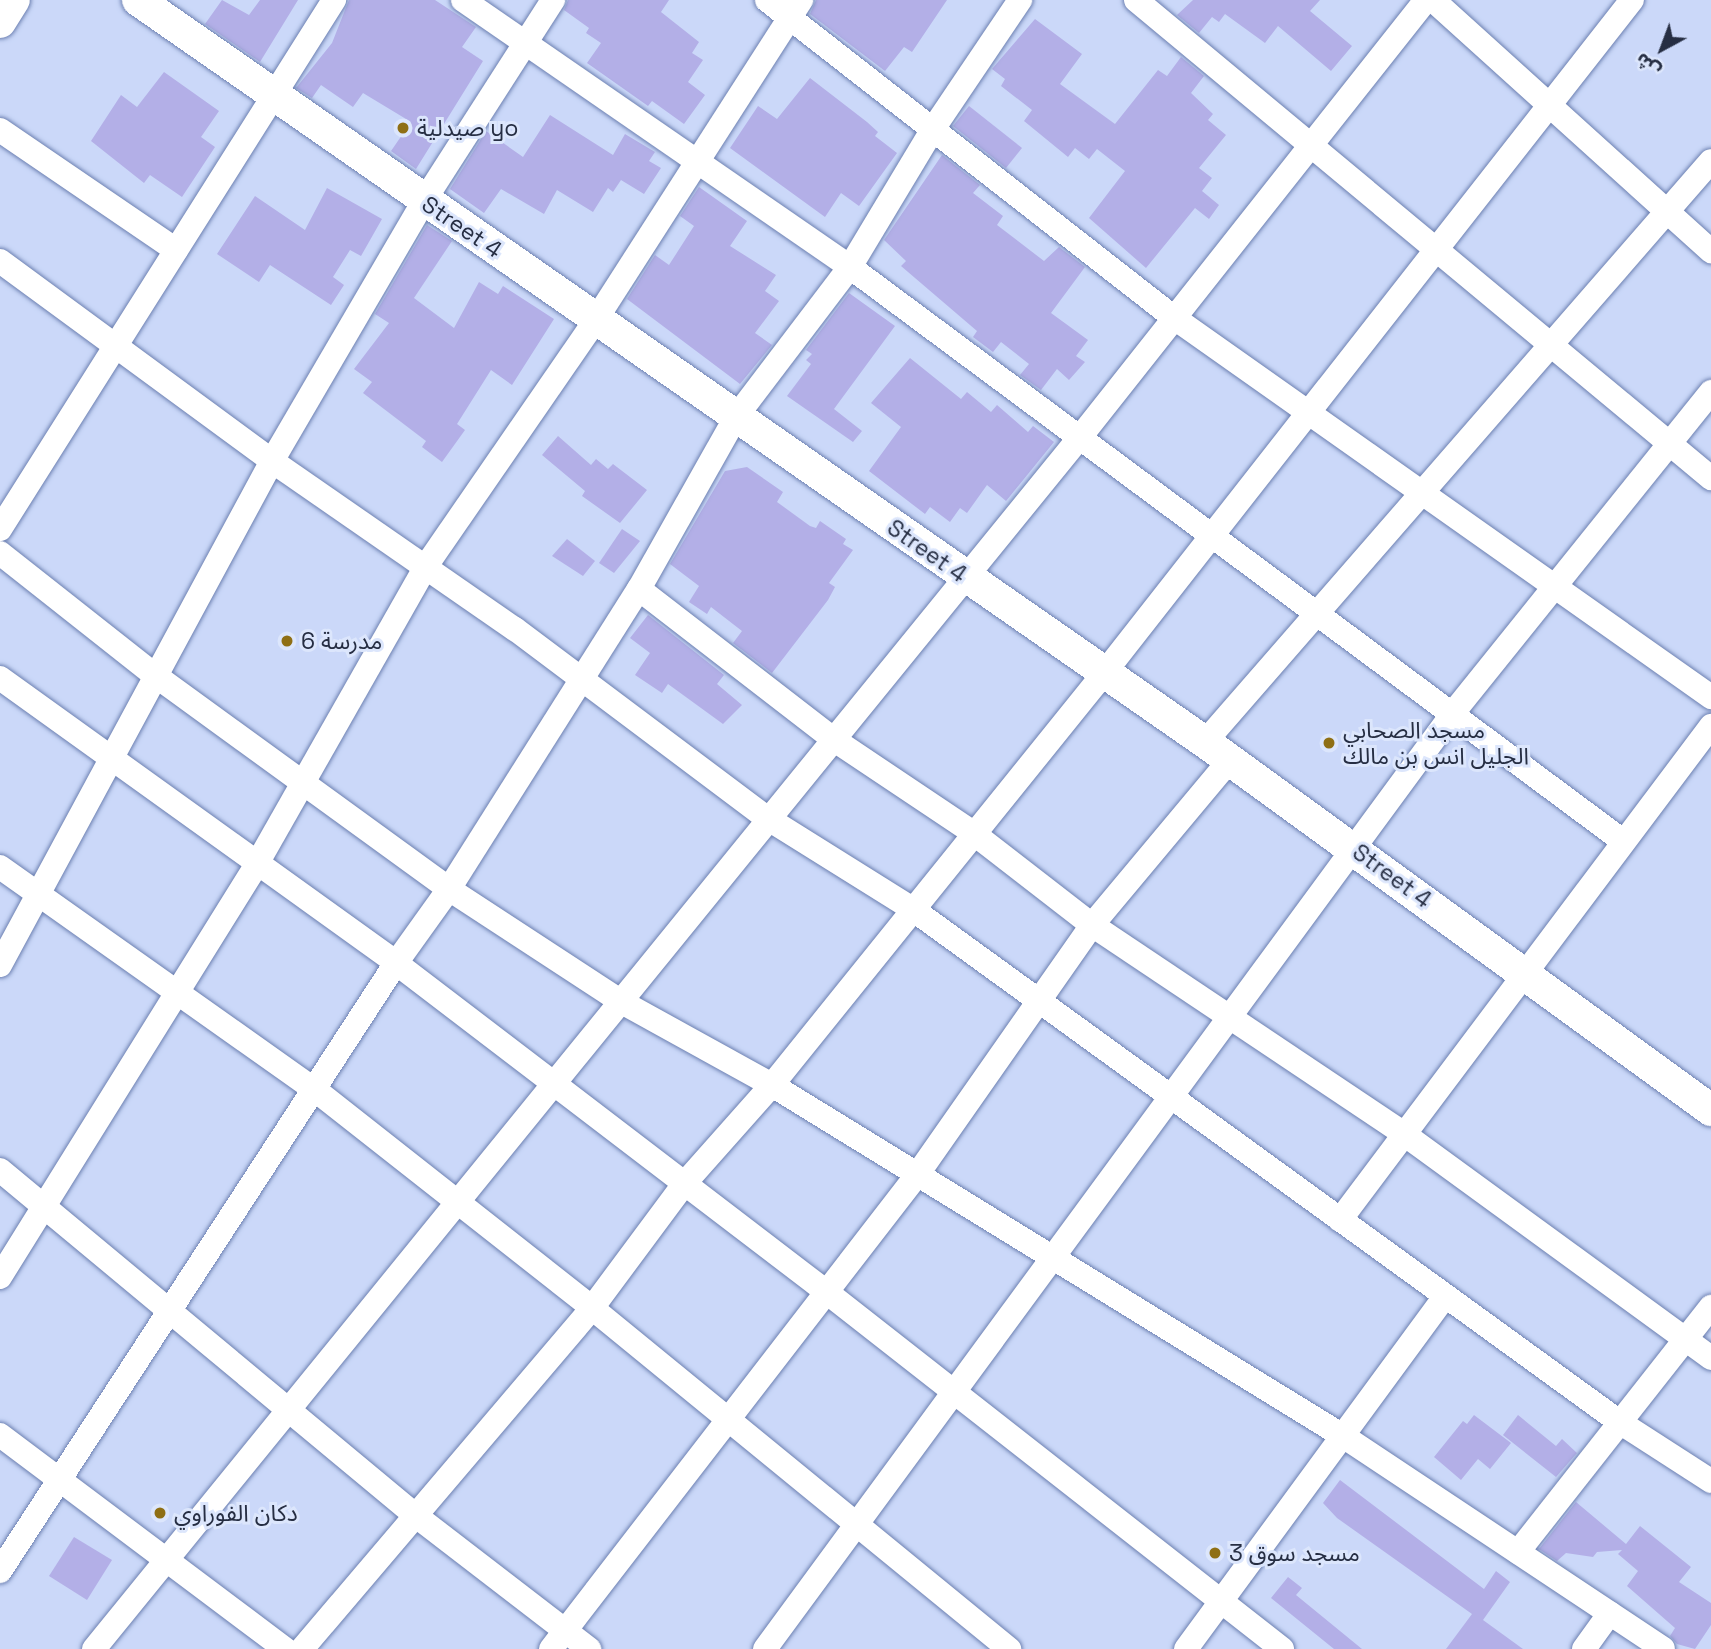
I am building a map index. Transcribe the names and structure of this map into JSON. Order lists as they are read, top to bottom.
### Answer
{
  "streets": {
    "street": ["Street 4"]
  },
  "places": [
    "صيدلية yo",
    "مدرسة 6",
    "مسجد الصحابي الجليل انس بن مالك",
    "دكان الفوراوي",
    "مسجد سوق 3"
  ],
  "north": "bottom left"
}
